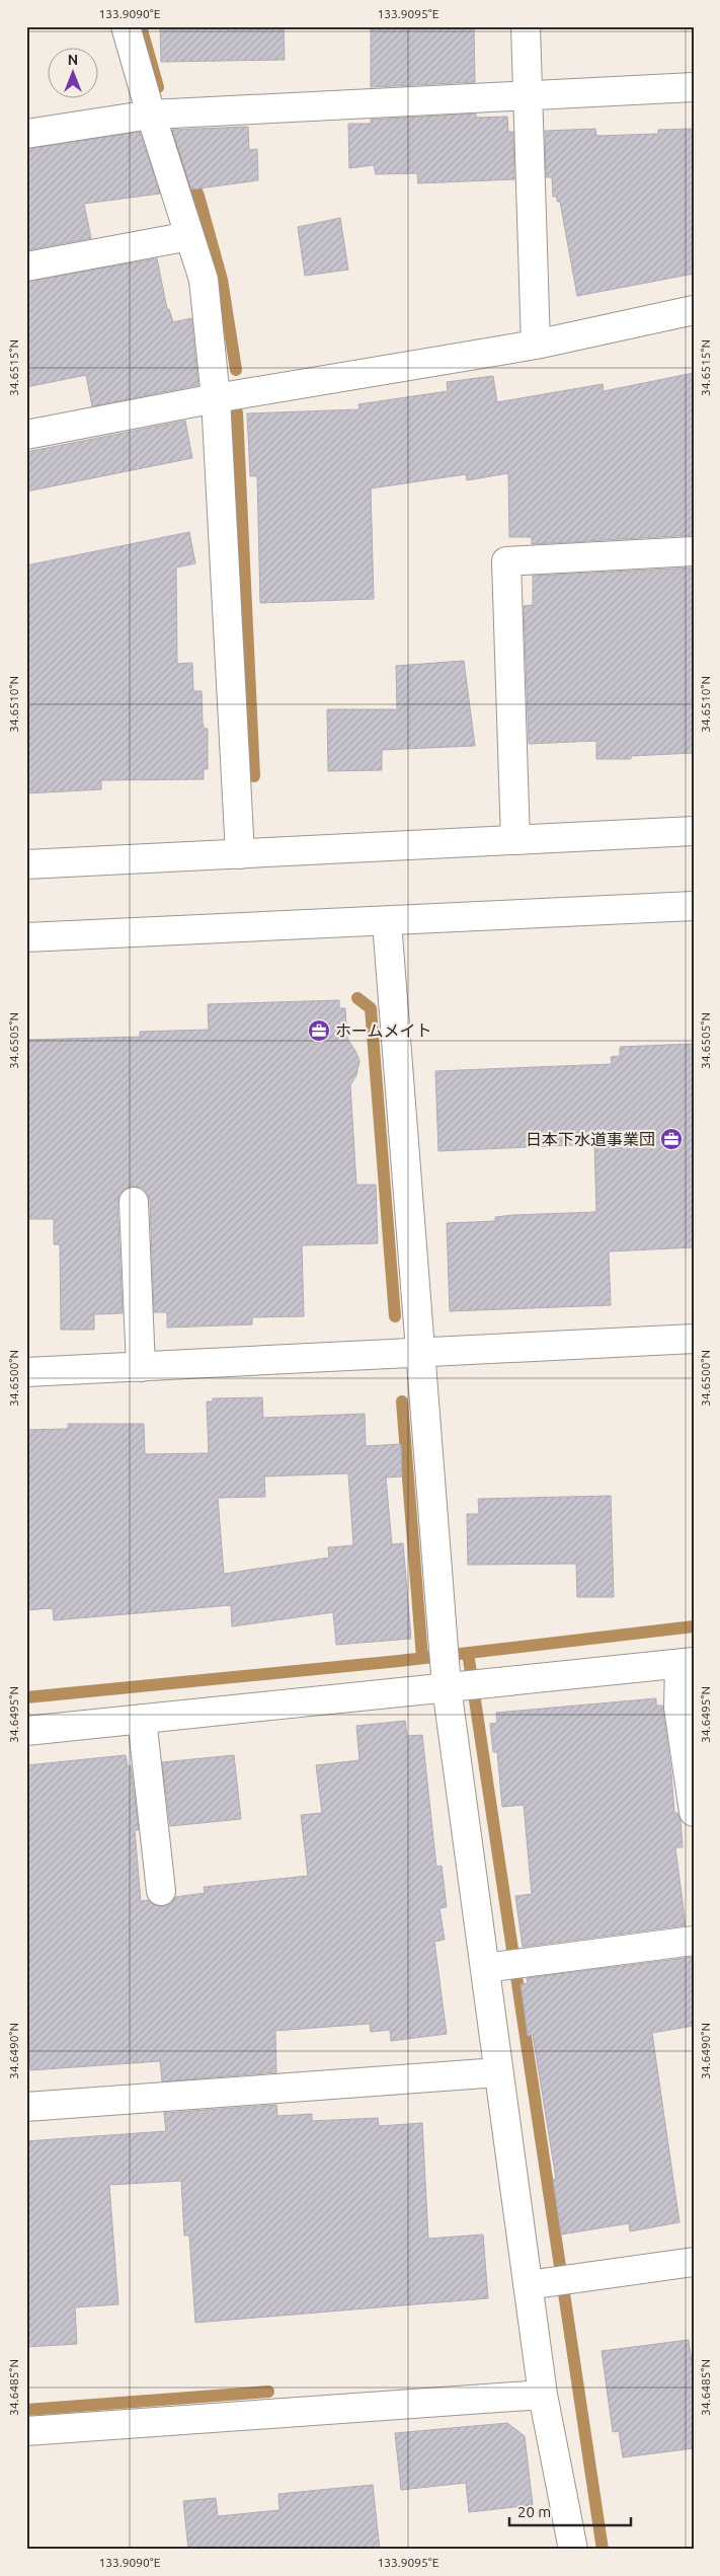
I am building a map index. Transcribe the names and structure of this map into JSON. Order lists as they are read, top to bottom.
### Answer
{
  "places": {
    "office": ["ホームメイト", "日本下水道事業団"]
  },
  "scale_bar": "20 m",
  "north": "top",
  "coordinates": [
    "133.9090°E",
    "133.9095°E",
    "34.6515°N",
    "34.6510°N",
    "34.6505°N",
    "34.6500°N",
    "34.6495°N",
    "34.6490°N",
    "34.6485°N"
  ]
}
